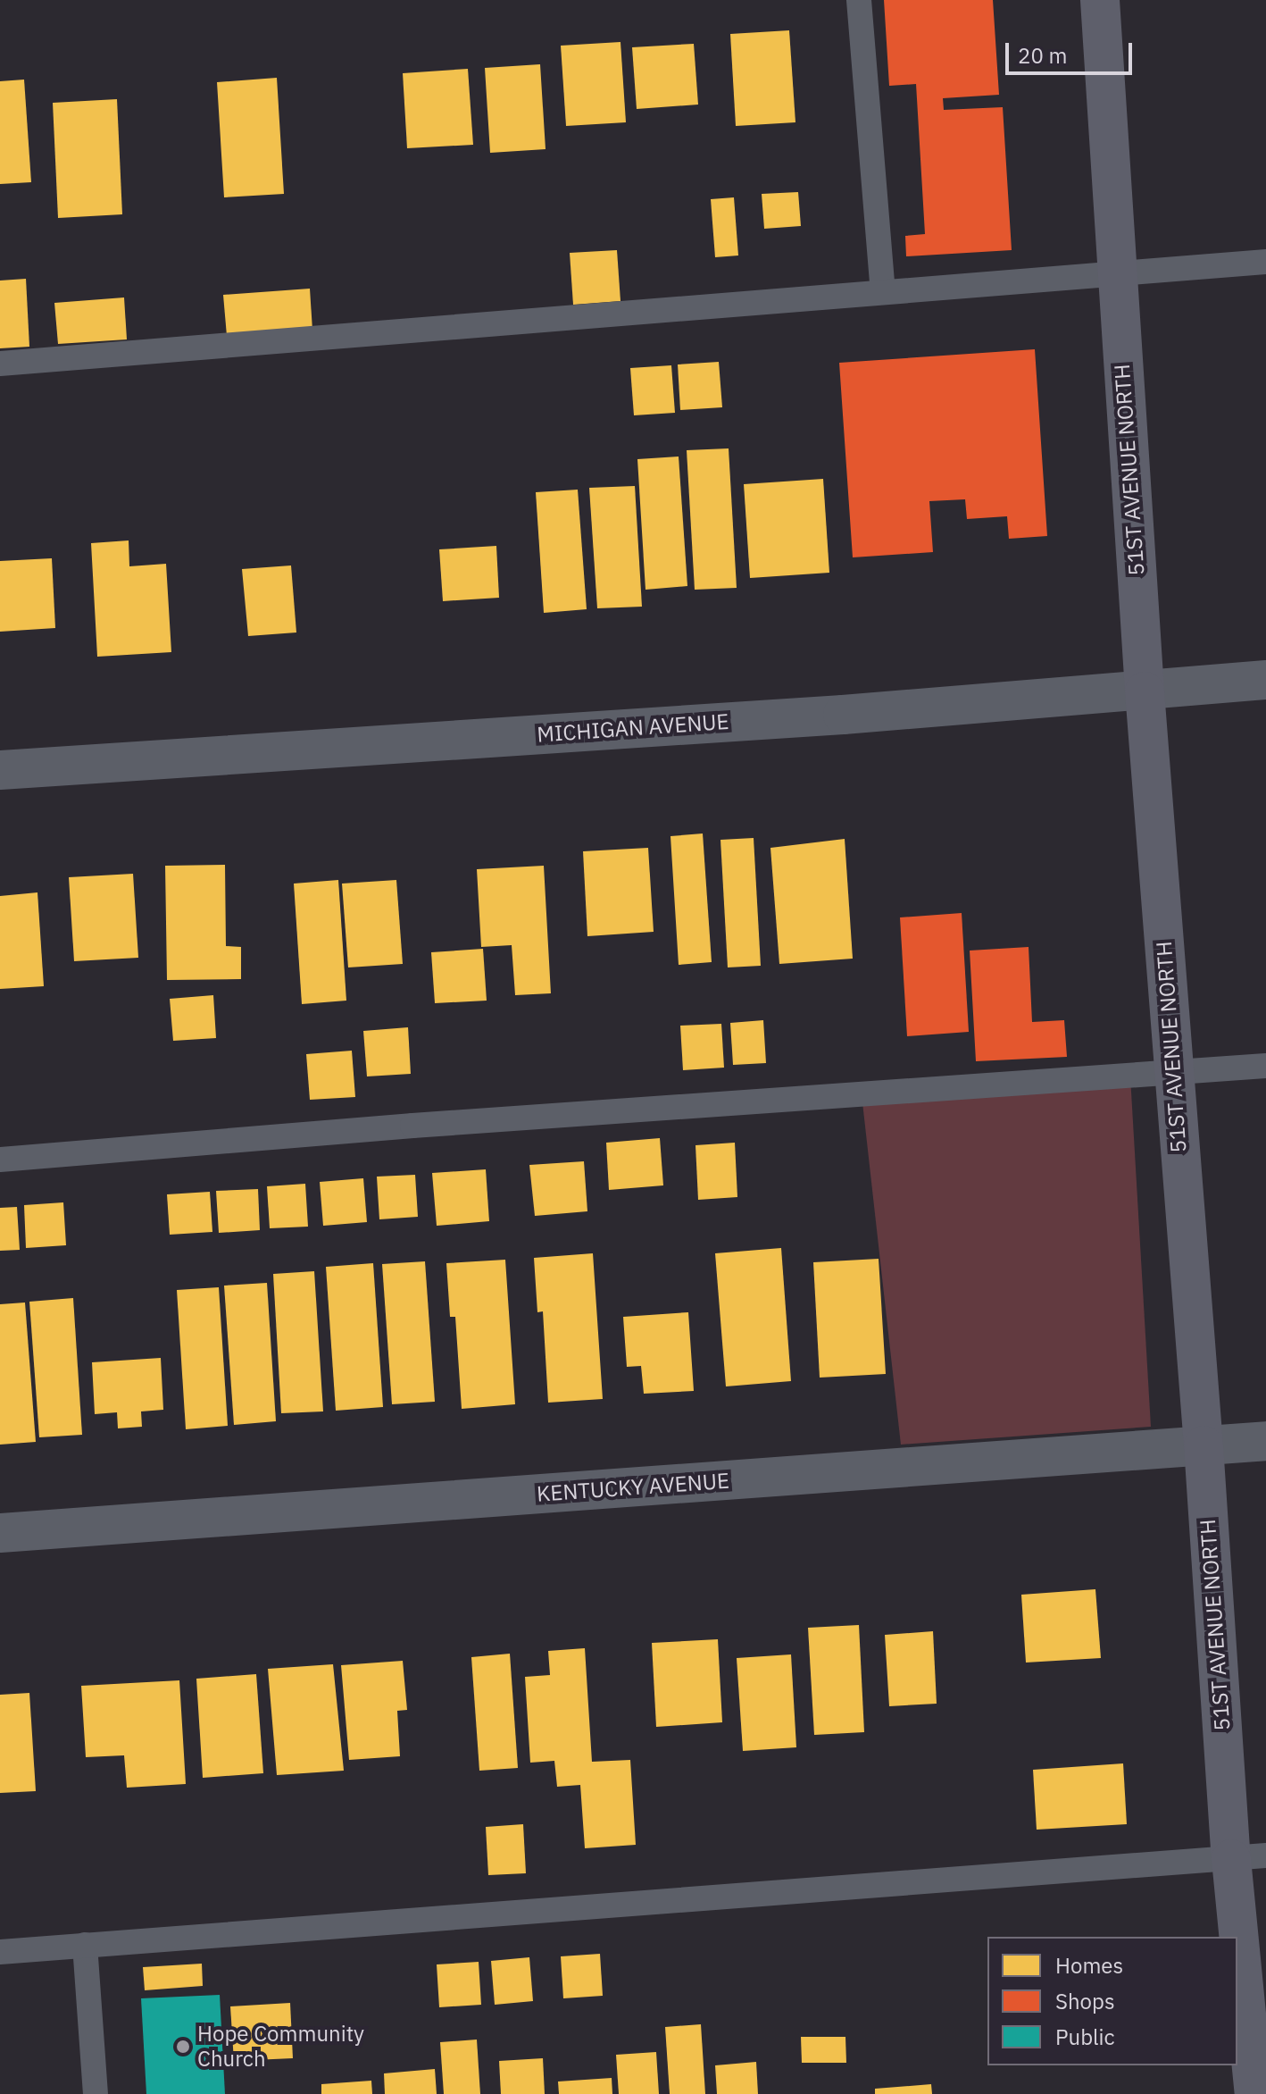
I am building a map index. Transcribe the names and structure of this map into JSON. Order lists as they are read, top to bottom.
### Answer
{
  "streets": {
    "main road": ["51ST AVENUE NORTH"],
    "street": ["MICHIGAN AVENUE", "KENTUCKY AVENUE"]
  },
  "crossings": [
    ["51ST AVENUE NORTH", "MICHIGAN AVENUE"],
    ["51ST AVENUE NORTH", "KENTUCKY AVENUE"]
  ],
  "places": ["Hope Community Church"],
  "legend": ["Homes", "Shops", "Public"],
  "scale_bar": "20 m"
}
